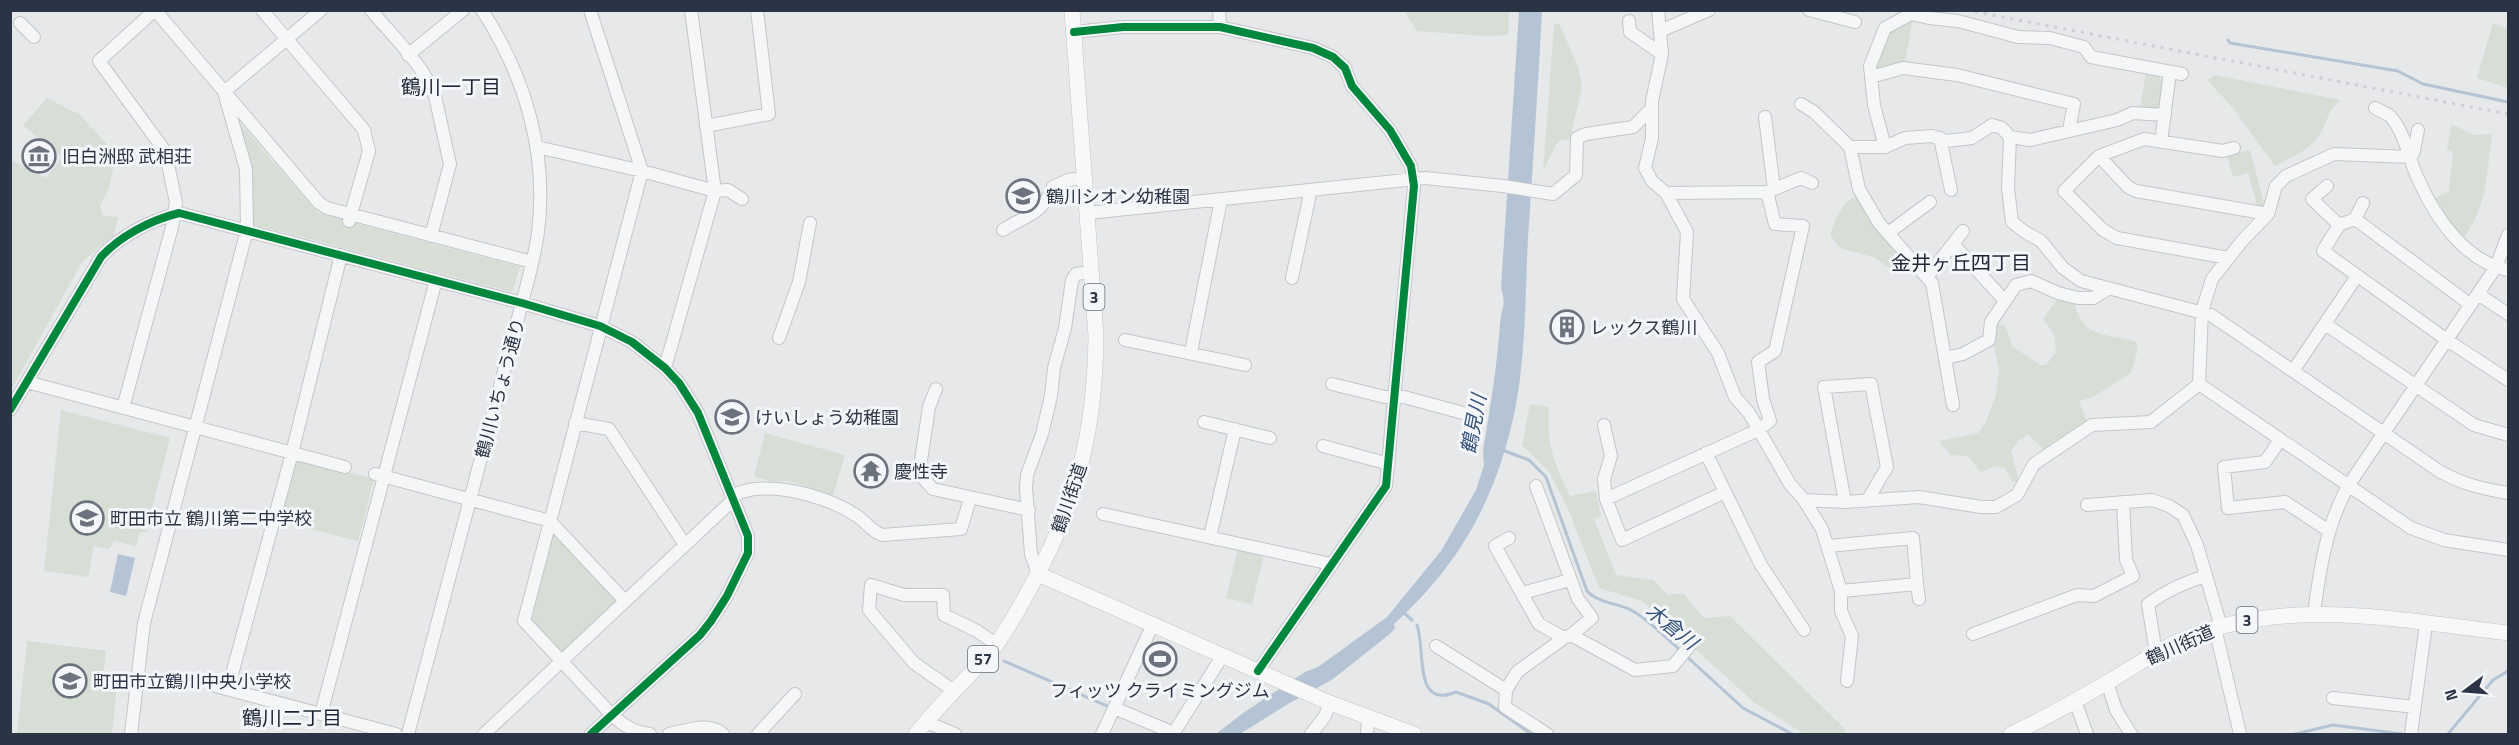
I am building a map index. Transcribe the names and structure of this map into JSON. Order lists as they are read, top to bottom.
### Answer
{
  "streets": {
    "main road": ["3", "鶴川街道", "57"],
    "street": ["鶴川いちょう通り"]
  },
  "crossings": [
    ["鶴川街道", "57"]
  ],
  "districts": ["鶴川一丁目", "金井ヶ丘四丁目", "鶴川二丁目"],
  "water": ["鶴見川", "木倉川"],
  "places": {
    "museum": ["旧白洲邸 武相荘"],
    "school or university": [
      "鶴川シオン幼稚園",
      "けいしょう幼稚園",
      "町田市立 鶴川第二中学校",
      "町田市立鶴川中央小学校"
    ],
    "building": ["レックス鶴川"],
    "temple": ["慶性寺"],
    "sports": ["フィッツ クライミングジム"]
  },
  "north": "left"
}
